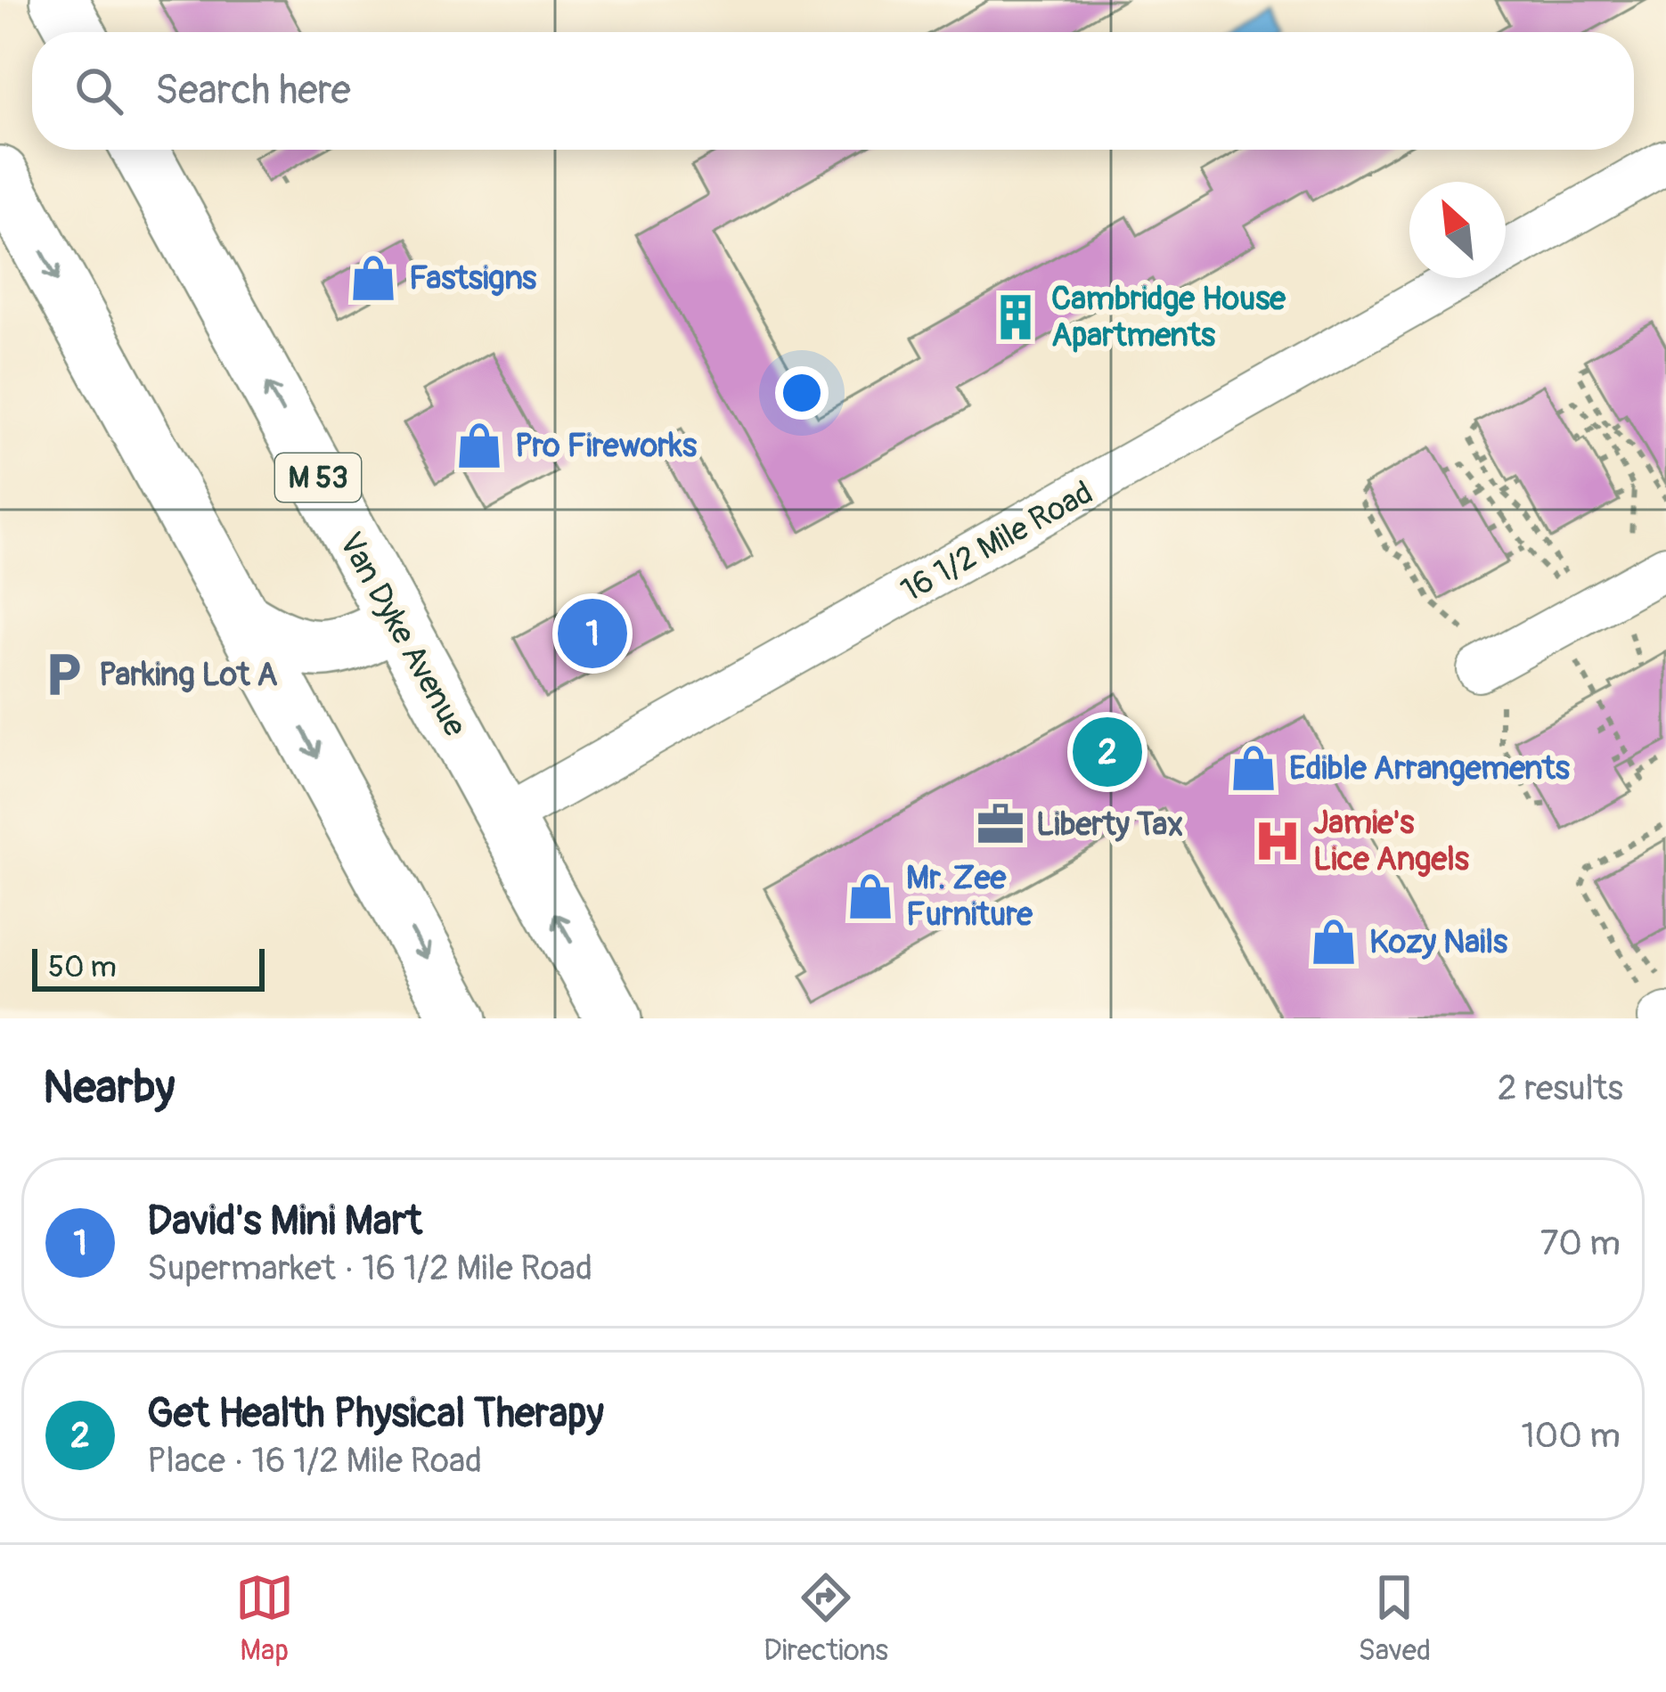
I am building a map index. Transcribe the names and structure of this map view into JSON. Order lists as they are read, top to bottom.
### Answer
{
  "streets": {
    "main road": ["M 53", "Van Dyke Avenue"],
    "street": ["16 1/2 Mile Road"]
  },
  "crossings": [
    ["16 1/2 Mile Road", "Van Dyke Avenue"]
  ],
  "places": {
    "shop": [
      "Fastsigns",
      "Pro Fireworks",
      "Edible Arrangements",
      "Mr. Zee Furniture",
      "Kozy Nails"
    ],
    "building": ["Cambridge House Apartments"],
    "parking": ["Parking Lot A"],
    "office": ["Liberty Tax"],
    "hospital": ["Jamie's Lice Angels"]
  },
  "scale_bar": "50 m",
  "north": "top left",
  "page": {
    "search": "Search here",
    "pins": ["1", "2"],
    "scale": "50 m",
    "heading": ["Nearby", "2 results"],
    "list": [
      {
        "mark": "1",
        "name": "David's Mini Mart",
        "note": "Supermarket · 16 1/2 Mile Road",
        "value": "70 m"
      },
      {
        "mark": "2",
        "name": "Get Health Physical Therapy",
        "note": "Place · 16 1/2 Mile Road",
        "value": "100 m"
      }
    ],
    "nav": ["Map", "Directions", "Saved"]
  }
}
